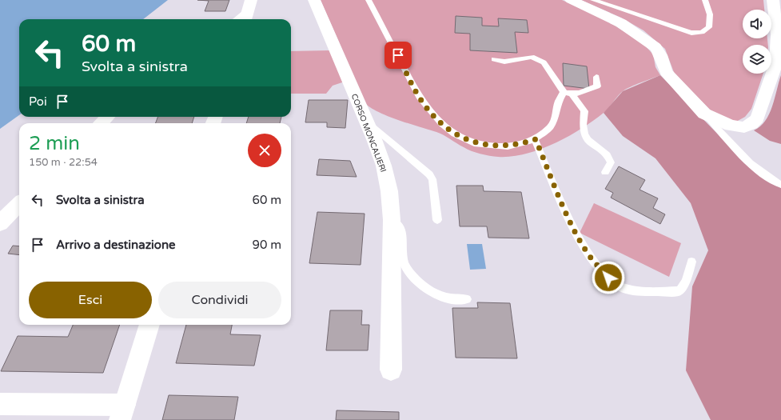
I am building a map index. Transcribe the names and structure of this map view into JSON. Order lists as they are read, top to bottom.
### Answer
{
  "streets": {
    "street": ["CORSO MONCALIERI"]
  },
  "page": {
    "turn": ["60 m", "Svolta a sinistra"],
    "then": "Poi",
    "heading": ["2 min", "150 m · 22:54"],
    "list": [
      {
        "name": "Svolta a sinistra",
        "value": "60 m"
      },
      {
        "name": "Arrivo a destinazione",
        "value": "90 m"
      }
    ],
    "buttons": ["Esci", "Condividi"]
  }
}
